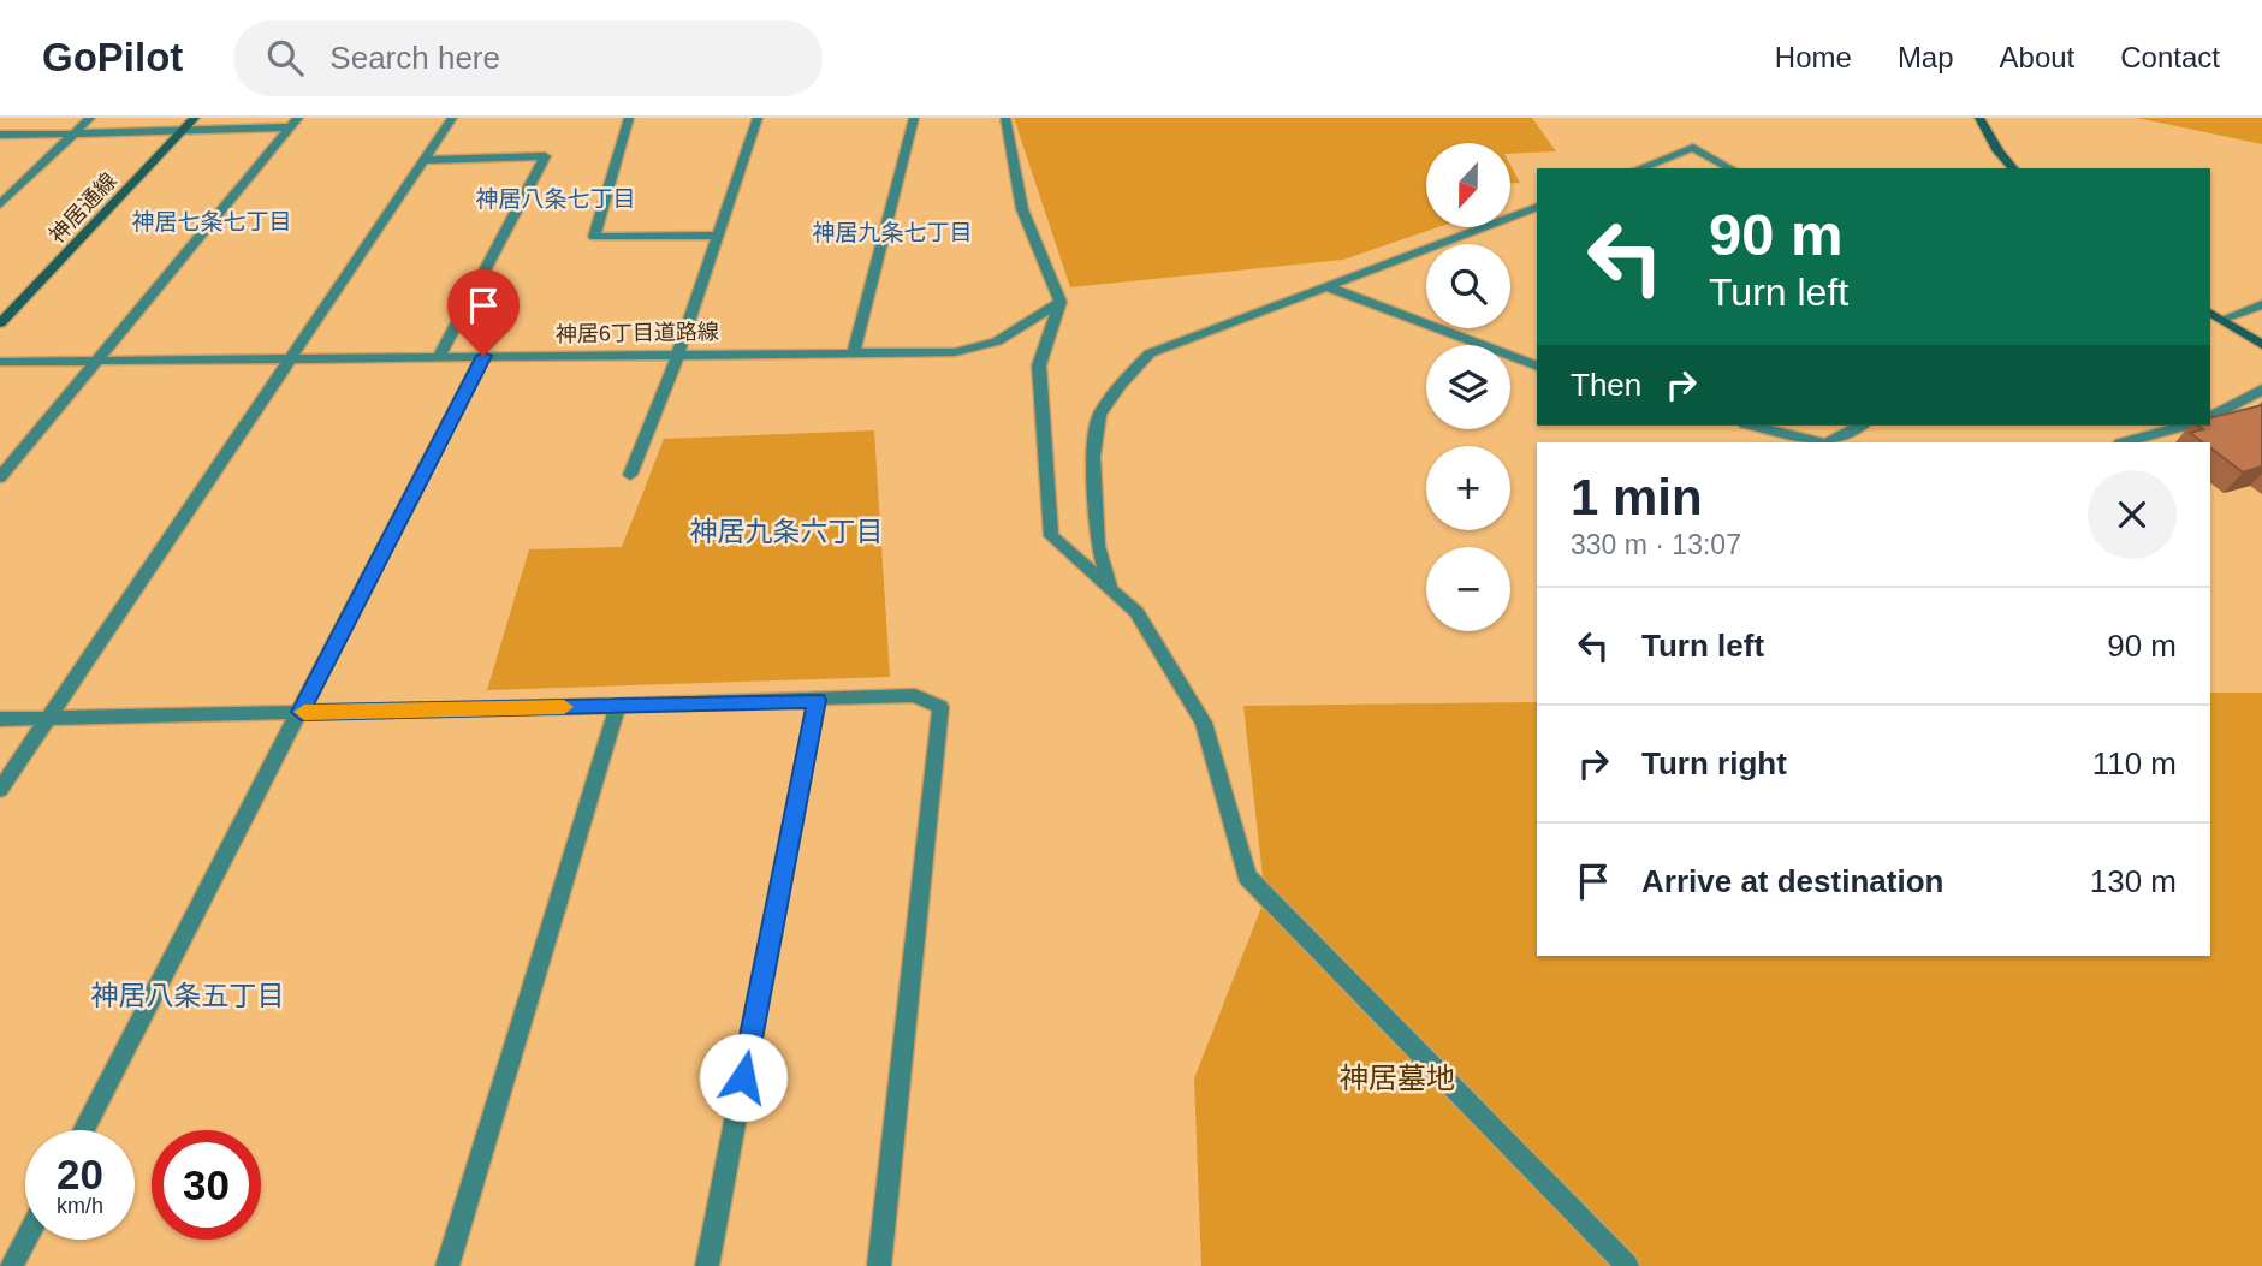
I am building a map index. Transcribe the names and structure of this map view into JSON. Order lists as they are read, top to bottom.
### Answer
{
  "streets": {
    "street": ["神居通線", "神居6丁目道路線"]
  },
  "districts": [
    "神居八条七丁目",
    "神居七条七丁目",
    "神居九条七丁目",
    "神居九条六丁目",
    "神居八条五丁目"
  ],
  "parks": ["神居墓地"],
  "north": "bottom",
  "page": {
    "header": "GoPilot",
    "search": "Search here",
    "nav": [
      "Home",
      "Map",
      "About",
      "Contact"
    ],
    "map_buttons": ["+", "−"],
    "turn": ["90 m", "Turn left"],
    "then": "Then",
    "heading": ["1 min", "330 m · 13:07"],
    "list": [
      {
        "name": "Turn left",
        "value": "90 m"
      },
      {
        "name": "Turn right",
        "value": "110 m"
      },
      {
        "name": "Arrive at destination",
        "value": "130 m"
      }
    ],
    "speed": "20 km/h",
    "limit": "30"
  }
}
